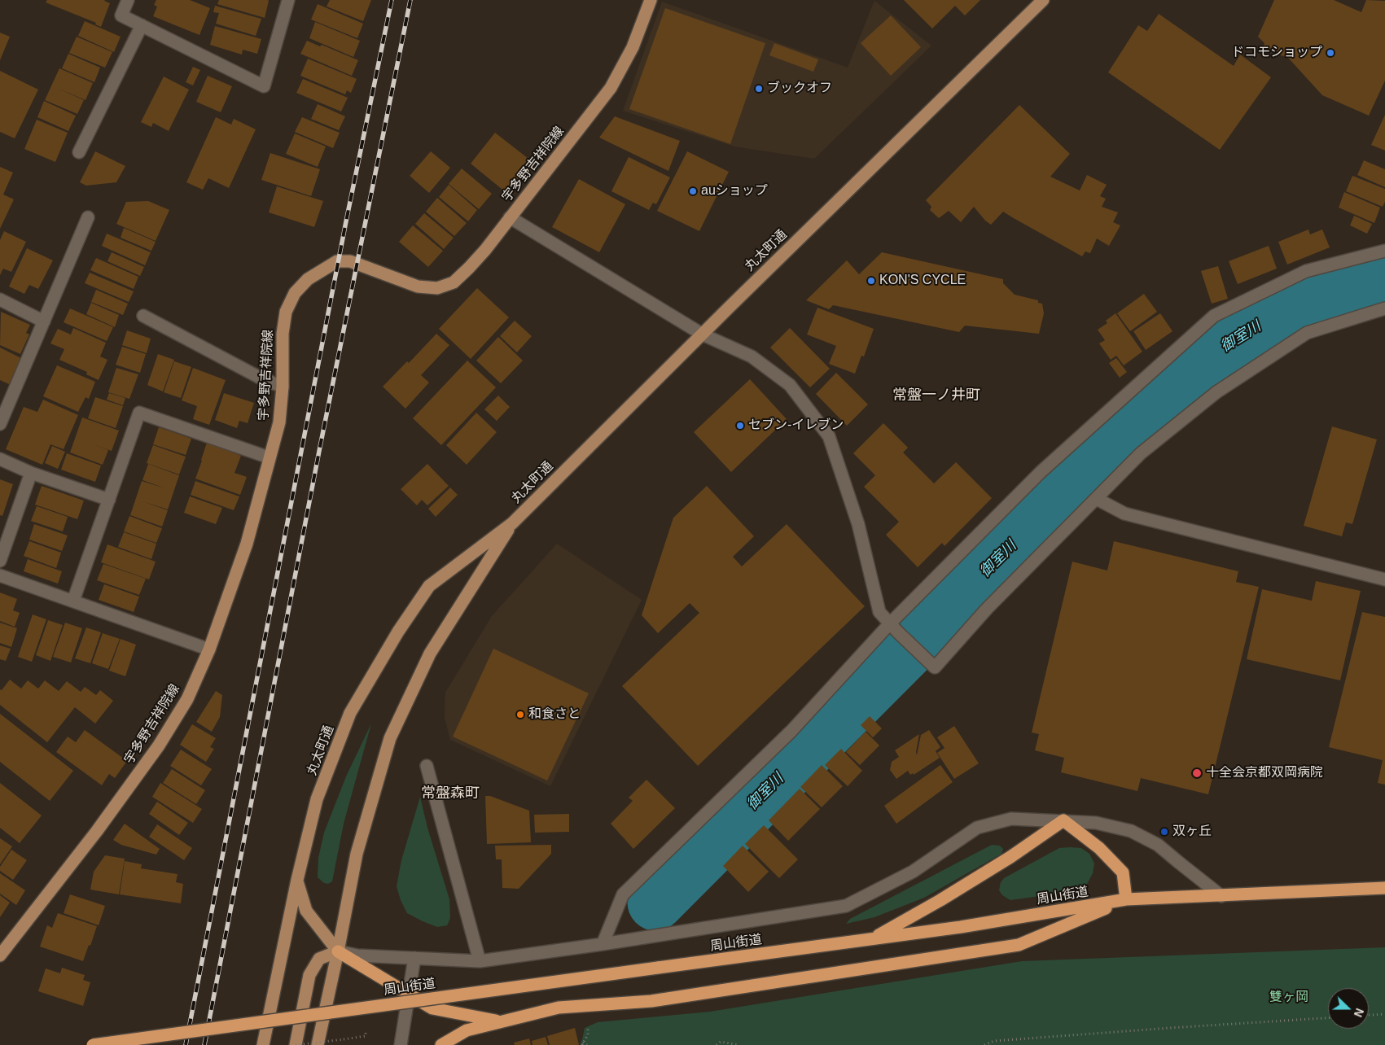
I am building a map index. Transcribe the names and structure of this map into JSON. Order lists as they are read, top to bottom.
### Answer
{
  "streets": {
    "highway": ["周山街道"],
    "main road": ["宇多野吉祥院線", "丸太町通"]
  },
  "districts": ["常盤一ノ井町", "常盤森町"],
  "water": ["御室川"],
  "parks": ["雙ヶ岡"],
  "places": [
    "ドコモショップ",
    "ブックオフ",
    "auショップ",
    "KON'S CYCLE",
    "セブン-イレブン",
    "和食さと",
    "十全会京都双岡病院",
    "双ヶ丘"
  ],
  "north": "right"
}
